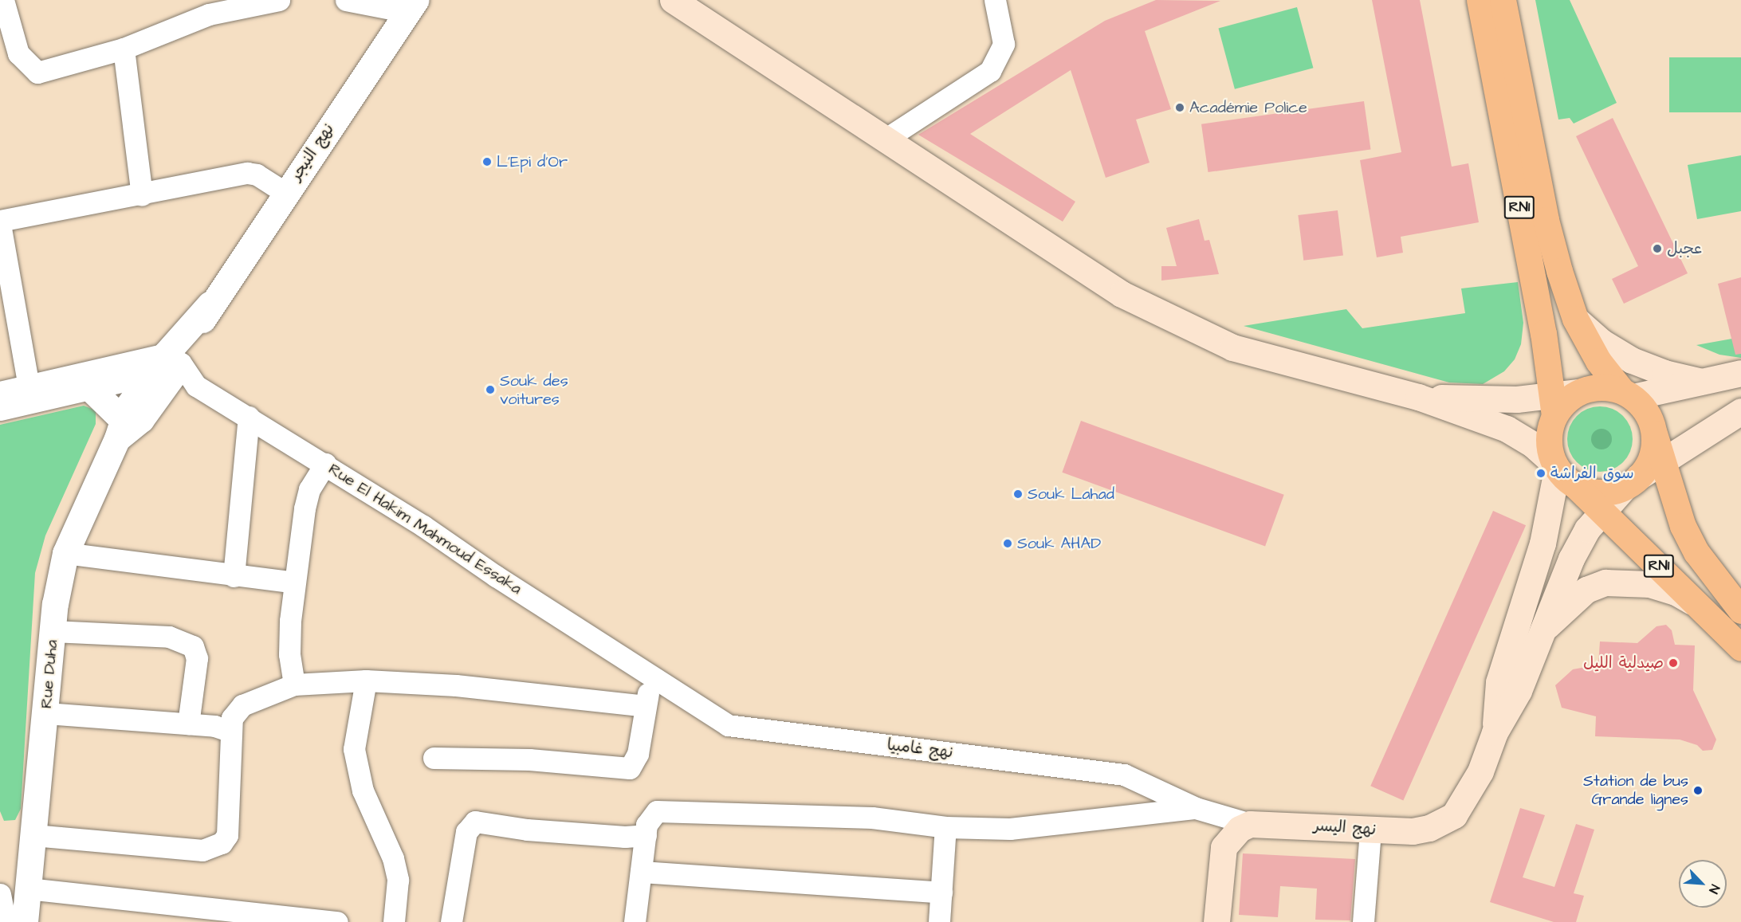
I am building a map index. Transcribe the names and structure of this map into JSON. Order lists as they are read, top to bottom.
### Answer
{
  "streets": {
    "main road": ["RN1", "نهج اليسر"],
    "street": [
      "نهج النيجر",
      "Rue El Hakim Mahmoud Essaka",
      "Rue Duha",
      "نهج غامبيا"
    ]
  },
  "crossings": [
    ["نهج النيجر", "Rue Duha"],
    ["Rue El Hakim Mahmoud Essaka", "نهج غامبيا"]
  ],
  "places": [
    "Académie Police",
    "L'Epi d'Or",
    "عجبل",
    "Souk des voitures",
    "سوق الفراشة",
    "Souk Lahad",
    "Souk AHAD",
    "صيدلية الليل",
    "Station de bus Grande lignes"
  ],
  "north": "bottom right"
}
